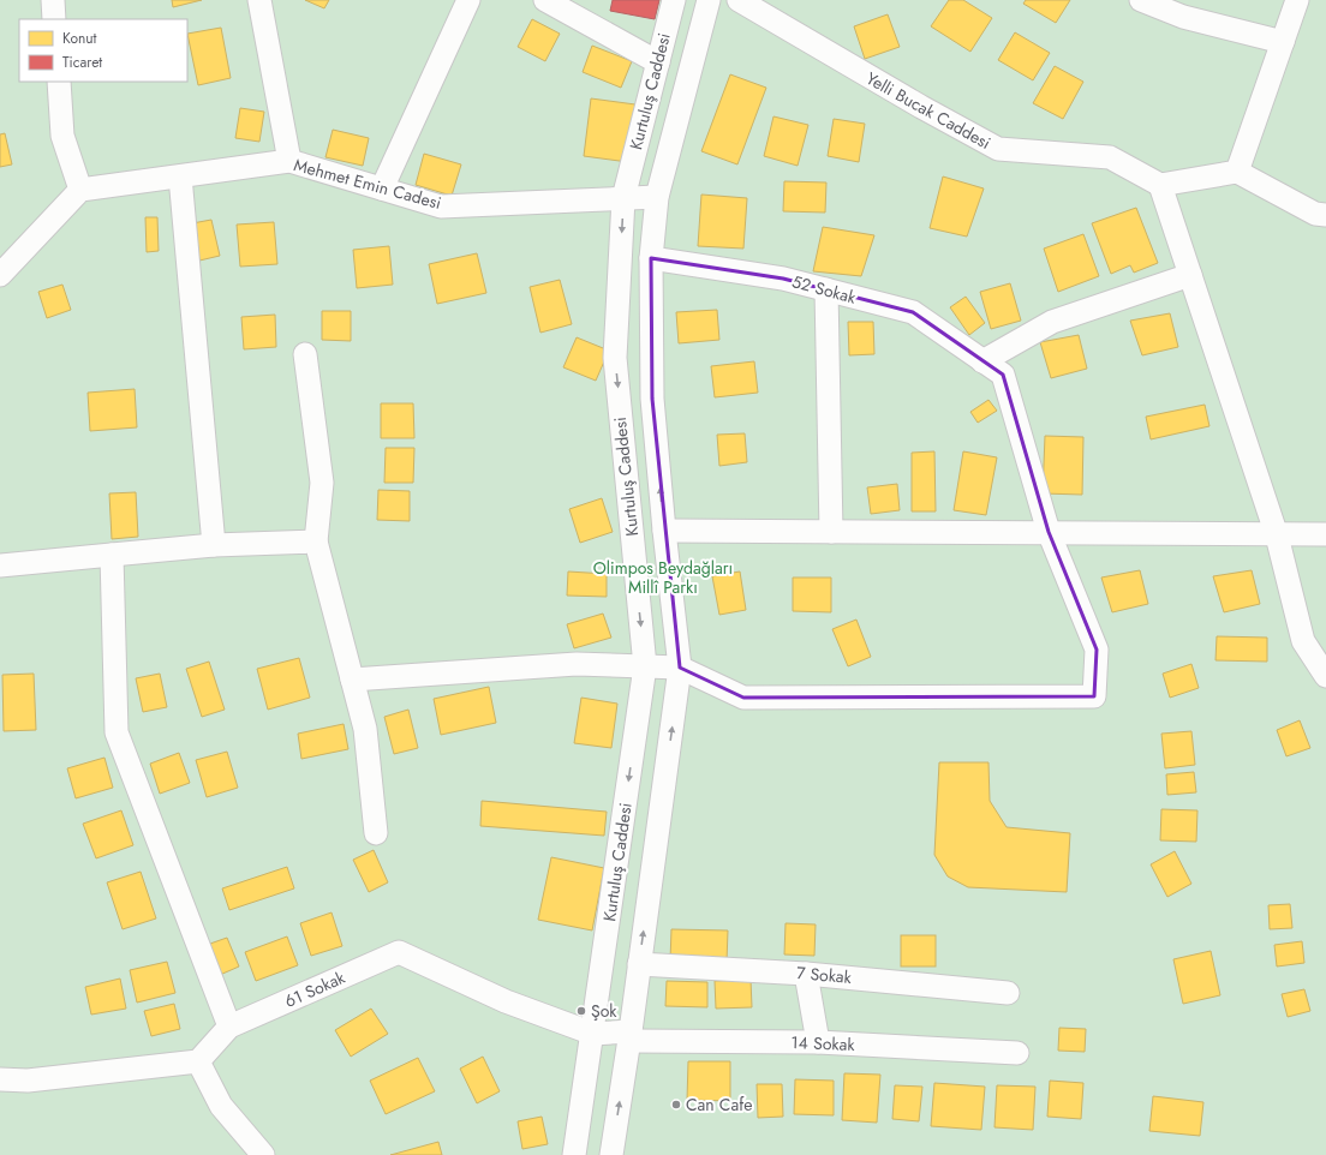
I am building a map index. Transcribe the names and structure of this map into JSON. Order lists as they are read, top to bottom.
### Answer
{
  "streets": {
    "street": [
      "Kurtuluş Caddesi",
      "Yelli Bucak Caddesi",
      "Mehmet Emin Cadesi",
      "52 Sokak",
      "7 Sokak",
      "61 Sokak",
      "14 Sokak"
    ]
  },
  "crossings": [
    ["Kurtuluş Caddesi", "Mehmet Emin Cadesi"],
    ["Kurtuluş Caddesi", "52 Sokak"],
    ["Kurtuluş Caddesi", "7 Sokak"],
    ["Kurtuluş Caddesi", "61 Sokak"],
    ["Kurtuluş Caddesi", "14 Sokak"],
    ["61 Sokak", "14 Sokak"]
  ],
  "parks": ["Olimpos Beydağları Millî Parkı"],
  "places": ["Şok", "Can Cafe"],
  "legend": ["Konut", "Ticaret"]
}
